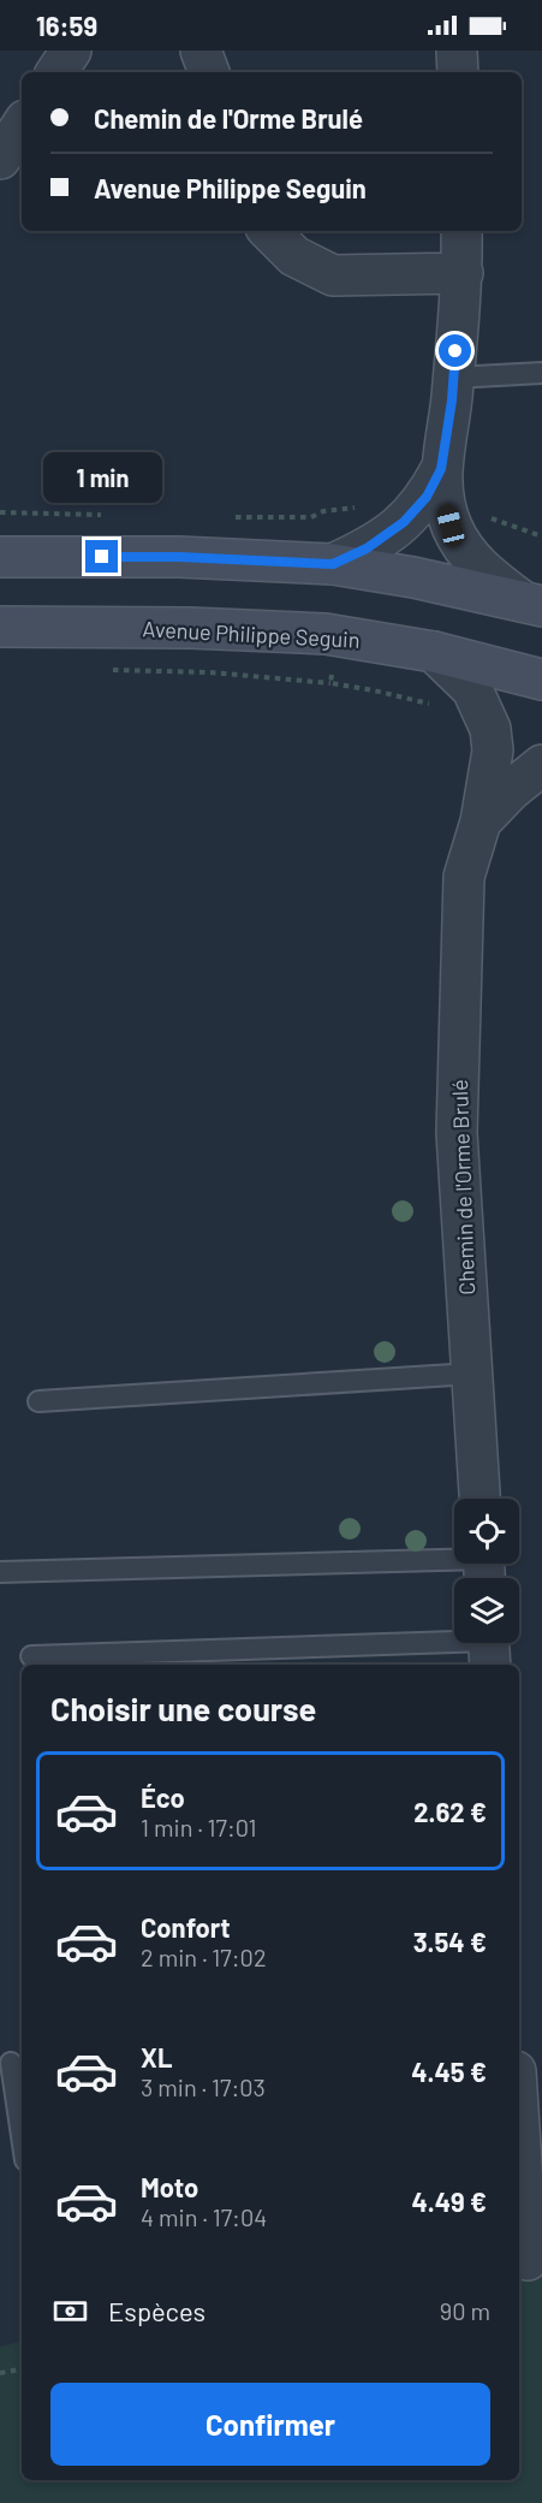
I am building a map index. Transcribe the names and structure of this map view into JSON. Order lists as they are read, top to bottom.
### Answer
{
  "streets": {
    "main road": ["Avenue Philippe Seguin"],
    "street": ["Chemin de l'Orme Brulé"]
  },
  "crossings": [
    ["Avenue Philippe Seguin", "Chemin de l'Orme Brulé"]
  ],
  "page": {
    "status": "16:59",
    "banner": ["Chemin de l'Orme Brulé", "Avenue Philippe Seguin"],
    "bubble": "1 min",
    "heading": "Choisir une course",
    "list": [
      {
        "name": "Éco",
        "note": "1 min · 17:01",
        "value": "2.62 €"
      },
      {
        "name": "Confort",
        "note": "2 min · 17:02",
        "value": "3.54 €"
      },
      {
        "name": "XL",
        "note": "3 min · 17:03",
        "value": "4.45 €"
      },
      {
        "name": "Moto",
        "note": "4 min · 17:04",
        "value": "4.49 €"
      }
    ],
    "pay": ["Espèces", "90 m"],
    "buttons": "Confirmer"
  }
}
